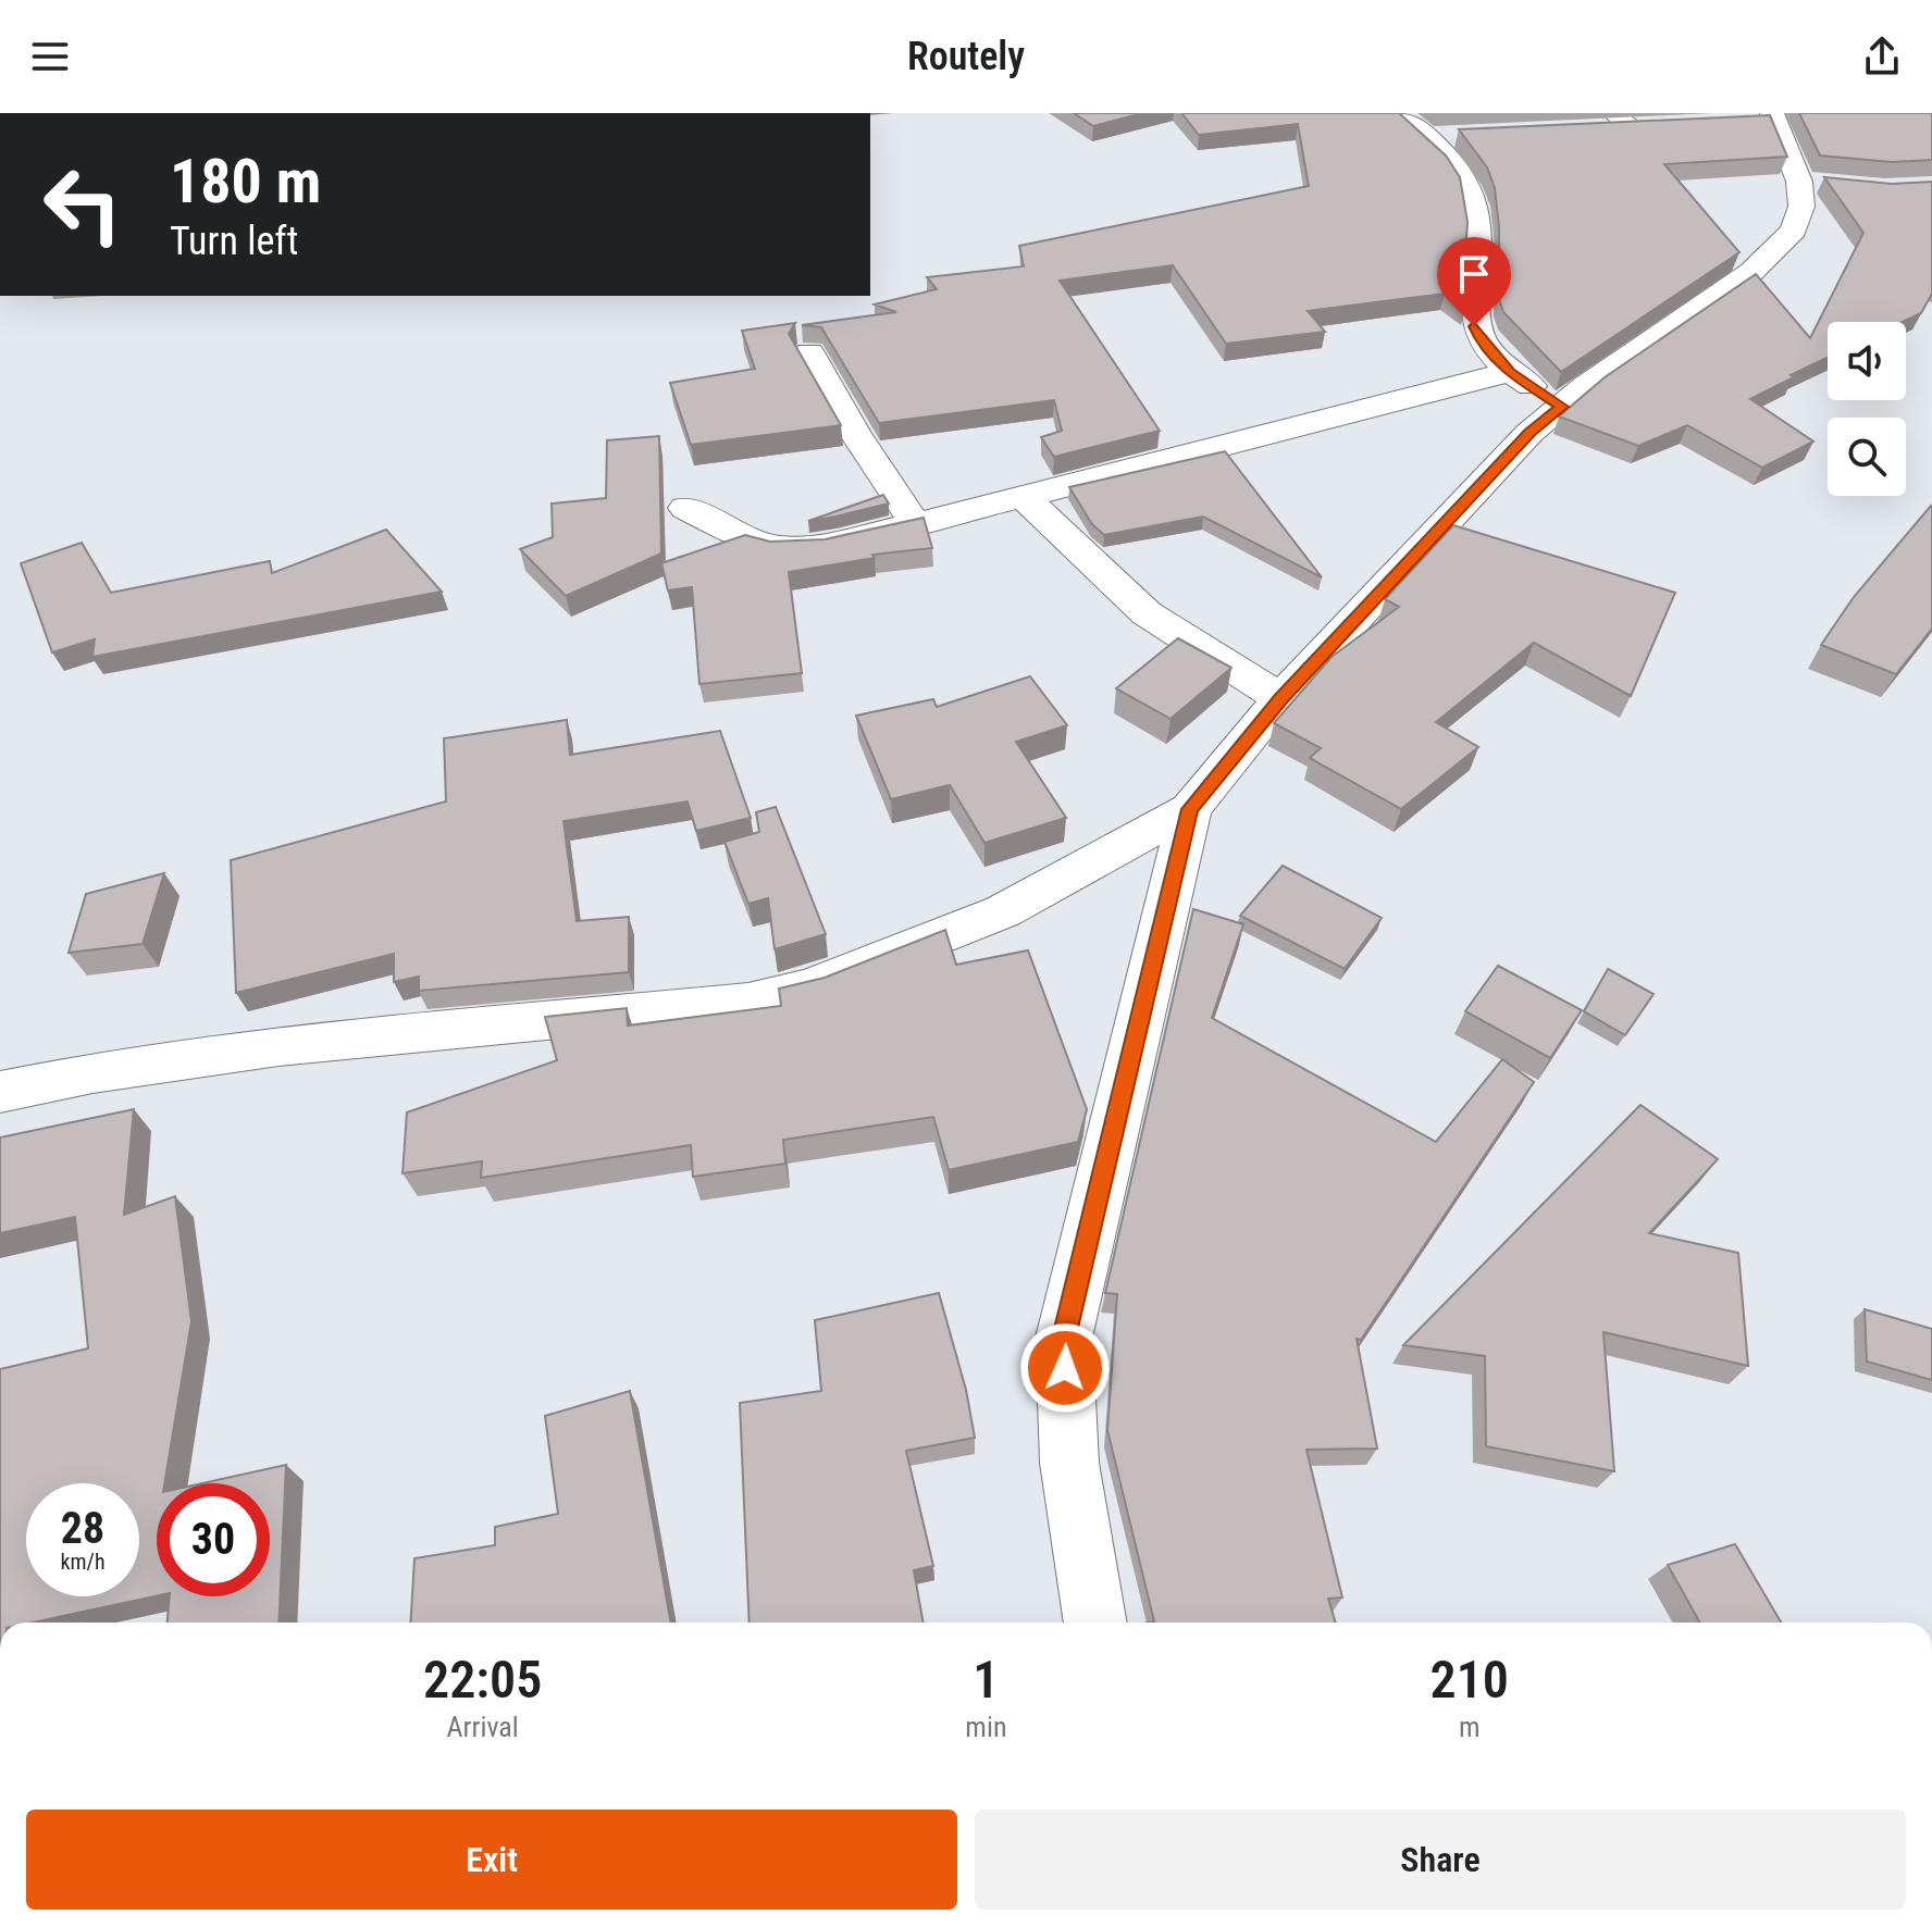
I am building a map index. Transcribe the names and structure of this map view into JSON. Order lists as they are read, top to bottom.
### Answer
{
  "page": {
    "header": "Routely",
    "turn": ["180 m", "Turn left"],
    "speed": "28 km/h",
    "limit": "30",
    "eta": [
      "22:05",
      "Arrival",
      "1",
      "min",
      "210",
      "m"
    ],
    "buttons": ["Exit", "Share"]
  }
}
